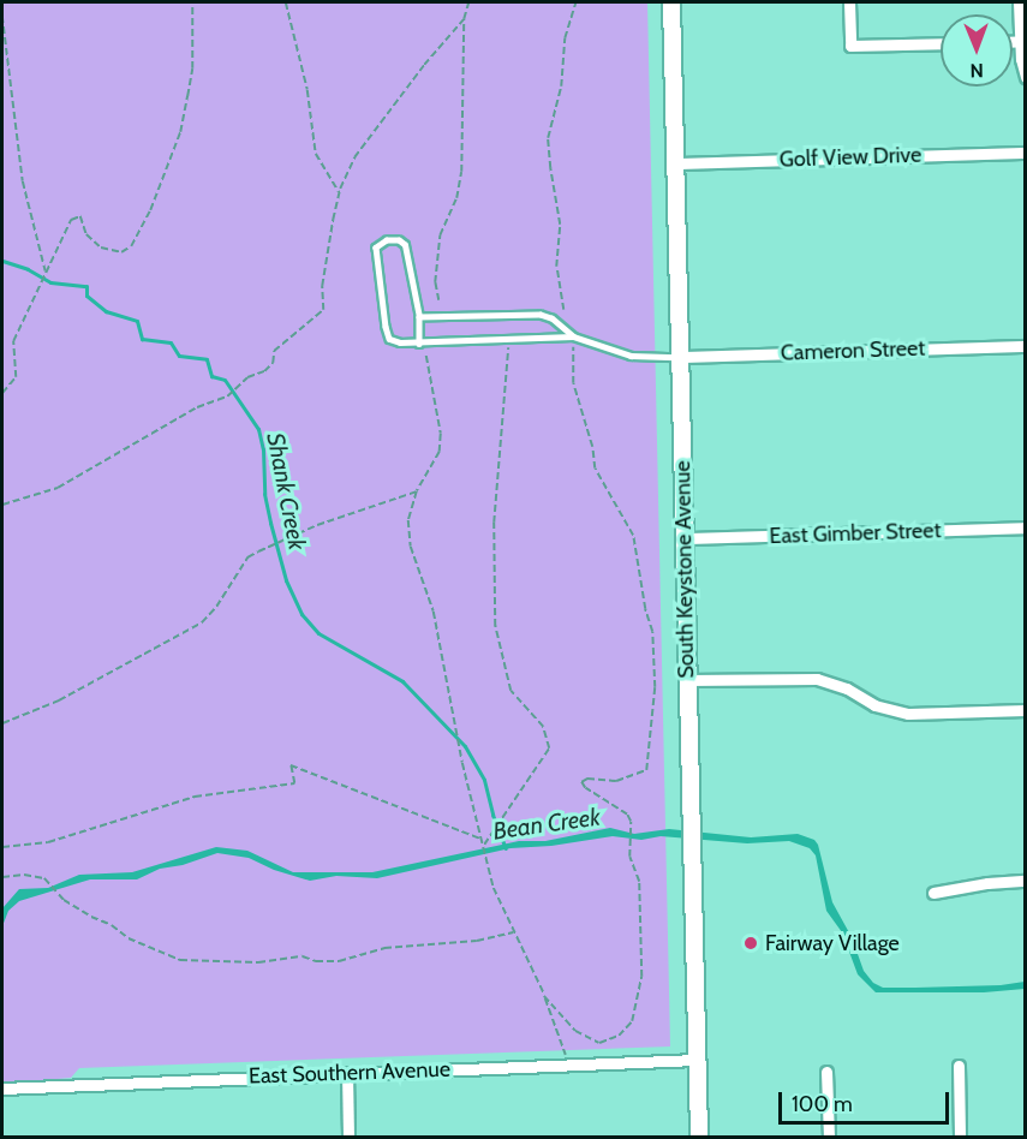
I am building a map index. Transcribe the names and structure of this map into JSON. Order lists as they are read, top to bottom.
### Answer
{
  "streets": {
    "main road": ["South Keystone Avenue"],
    "street": [
      "Golf View Drive",
      "Cameron Street",
      "East Gimber Street",
      "East Southern Avenue"
    ]
  },
  "crossings": [
    ["Golf View Drive", "South Keystone Avenue"],
    ["Cameron Street", "South Keystone Avenue"],
    ["East Gimber Street", "South Keystone Avenue"],
    ["South Keystone Avenue", "East Southern Avenue"]
  ],
  "water": ["Shank Creek", "Bean Creek"],
  "places": ["Fairway Village"],
  "scale_bar": "100 m",
  "north": "bottom"
}
